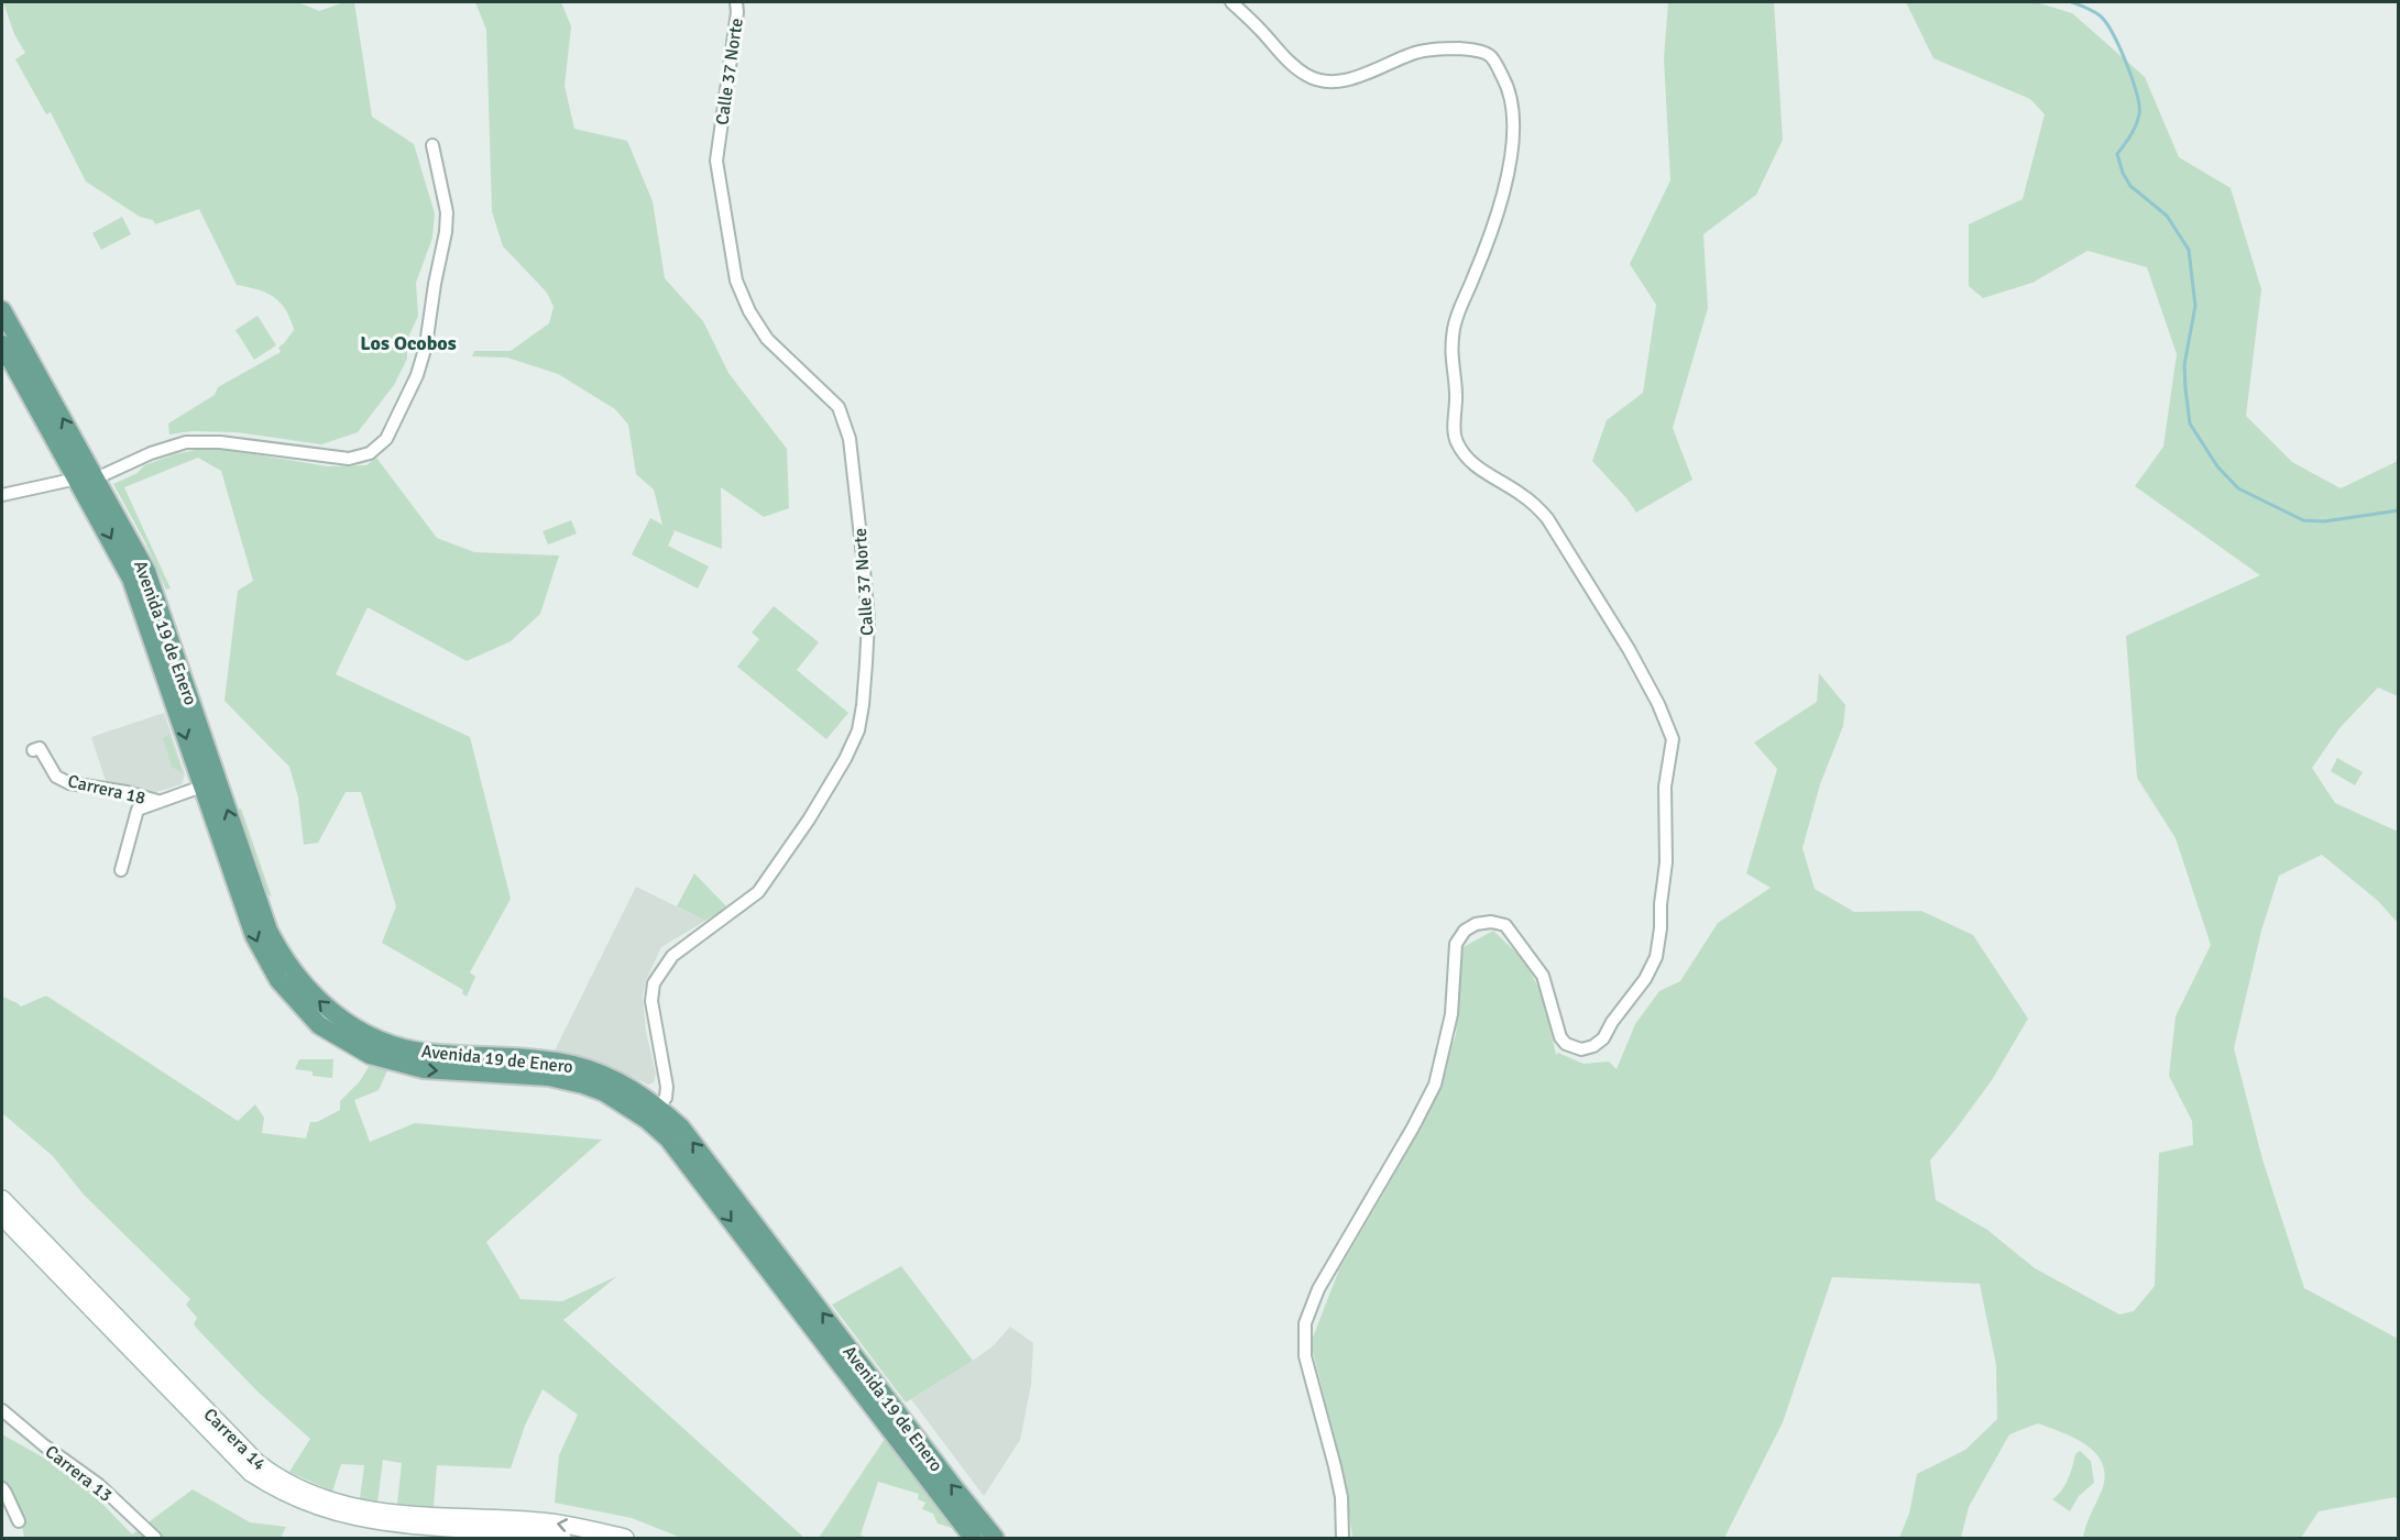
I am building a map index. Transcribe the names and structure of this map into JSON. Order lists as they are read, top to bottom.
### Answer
{
  "streets": {
    "main road": ["Avenida 19 de Enero", "Carrera 14"],
    "street": ["Calle 37 Norte", "Carrera 18", "Carrera 13"]
  },
  "crossings": [
    ["Calle 37 Norte", "Avenida 19 de Enero"]
  ],
  "districts": ["Los Ocobos"]
}
